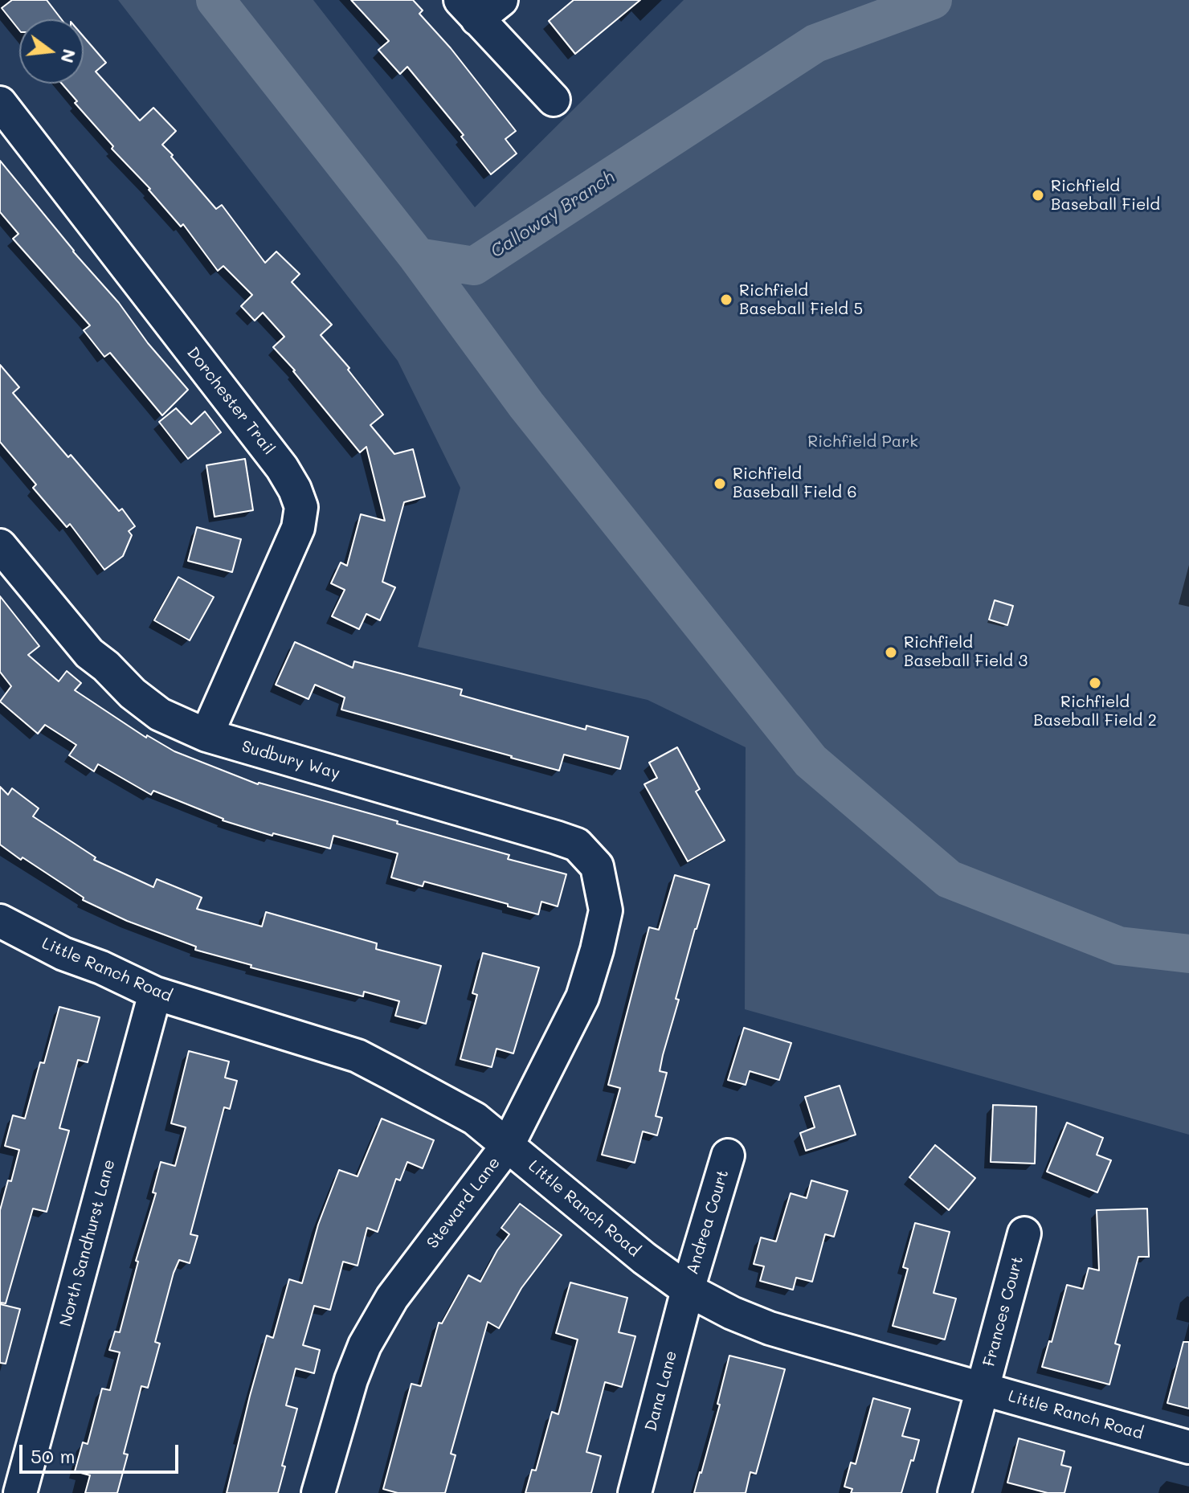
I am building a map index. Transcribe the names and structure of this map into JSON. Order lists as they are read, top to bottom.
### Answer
{
  "streets": {
    "street": [
      "Dorchester Trail",
      "Sudbury Way",
      "Little Ranch Road",
      "Steward Lane",
      "Andrea Court",
      "North Sandhurst Lane",
      "Frances Court",
      "Dana Lane"
    ]
  },
  "crossings": [
    ["Dorchester Trail", "Sudbury Way"],
    ["Sudbury Way", "Steward Lane"],
    ["Little Ranch Road", "Steward Lane"],
    ["Little Ranch Road", "Andrea Court"],
    ["Little Ranch Road", "North Sandhurst Lane"],
    ["Little Ranch Road", "Frances Court"],
    ["Little Ranch Road", "Dana Lane"],
    ["Andrea Court", "Dana Lane"]
  ],
  "water": ["Calloway Branch"],
  "parks": ["Richfield Park"],
  "places": [
    "Richfield Baseball Field",
    "Richfield Baseball Field 5",
    "Richfield Baseball Field 6",
    "Richfield Baseball Field 3",
    "Richfield Baseball Field 2"
  ],
  "scale_bar": "50 m",
  "north": "right"
}
